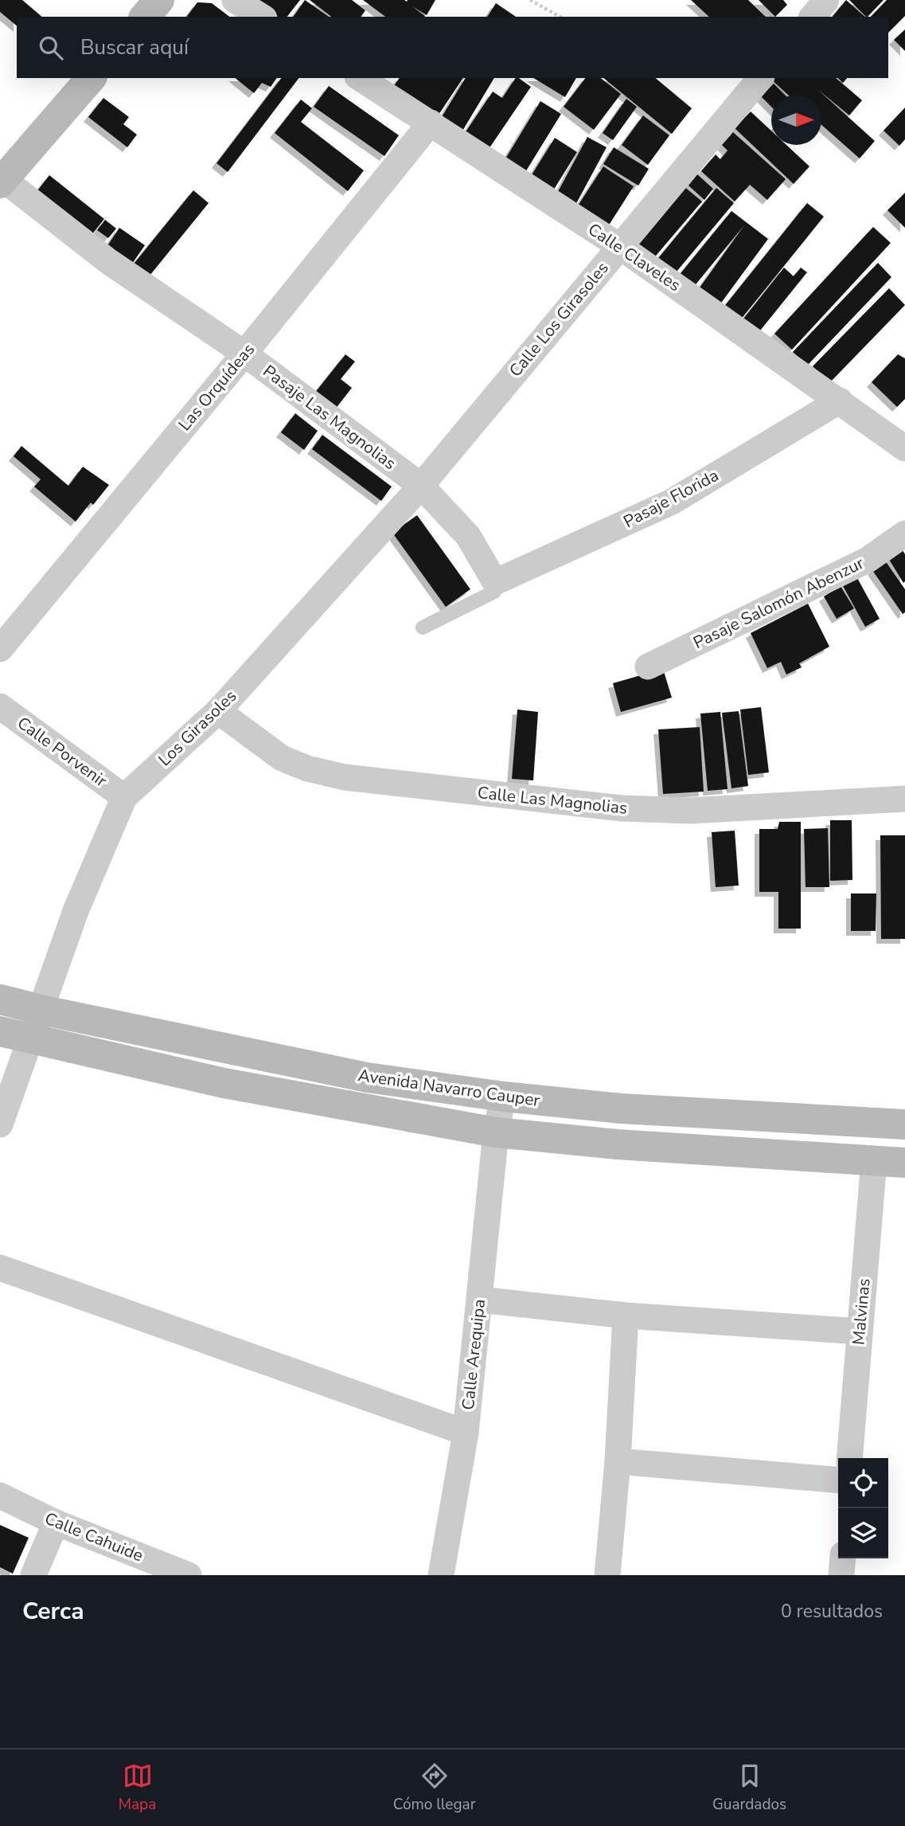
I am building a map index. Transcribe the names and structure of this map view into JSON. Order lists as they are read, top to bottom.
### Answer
{
  "streets": {
    "street": [
      "Calle Claveles",
      "Calle Los Girasoles",
      "Las Orquídeas",
      "Pasaje Las Magnolias",
      "Pasaje Florida",
      "Pasaje Salomón Abenzur",
      "Los Girasoles",
      "Calle Porvenir",
      "Calle Las Magnolias",
      "Avenida Navarro Cauper",
      "Malvinas",
      "Calle Arequipa",
      "Calle Cahuide"
    ]
  },
  "crossings": [
    ["Calle Claveles", "Calle Los Girasoles"],
    ["Calle Claveles", "Las Orquídeas"],
    ["Calle Claveles", "Pasaje Florida"],
    ["Calle Los Girasoles", "Pasaje Las Magnolias"],
    ["Calle Los Girasoles", "Los Girasoles"],
    ["Las Orquídeas", "Pasaje Las Magnolias"],
    ["Pasaje Las Magnolias", "Pasaje Florida"],
    ["Pasaje Las Magnolias", "Los Girasoles"],
    ["Los Girasoles", "Calle Porvenir"],
    ["Los Girasoles", "Calle Las Magnolias"],
    ["Los Girasoles", "Avenida Navarro Cauper"],
    ["Avenida Navarro Cauper", "Calle Arequipa"]
  ],
  "north": "right",
  "page": {
    "search": "Buscar aquí",
    "heading": ["Cerca", "0 resultados"],
    "nav": ["Mapa", "Cómo llegar", "Guardados"]
  }
}
